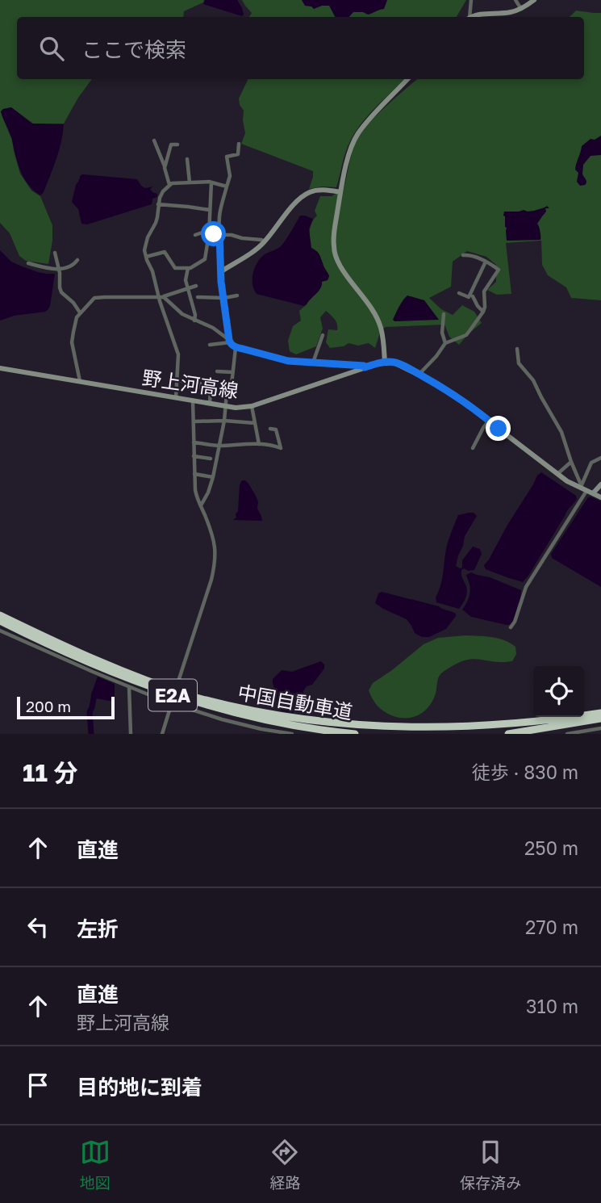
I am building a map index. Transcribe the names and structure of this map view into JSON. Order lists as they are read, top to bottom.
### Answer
{
  "streets": {
    "highway": ["E2A", "中国自動車道"],
    "main road": ["野上河高線"]
  },
  "scale_bar": "200 m",
  "page": {
    "search": "ここで検索",
    "scale": "200 m",
    "heading": ["11 分", "徒歩 · 830 m"],
    "list": [
      ["直進", "250 m"],
      ["左折", "270 m"],
      ["直進", "野上河高線", "310 m"],
      "目的地に到着"
    ],
    "nav": ["地図", "経路", "保存済み"]
  }
}
